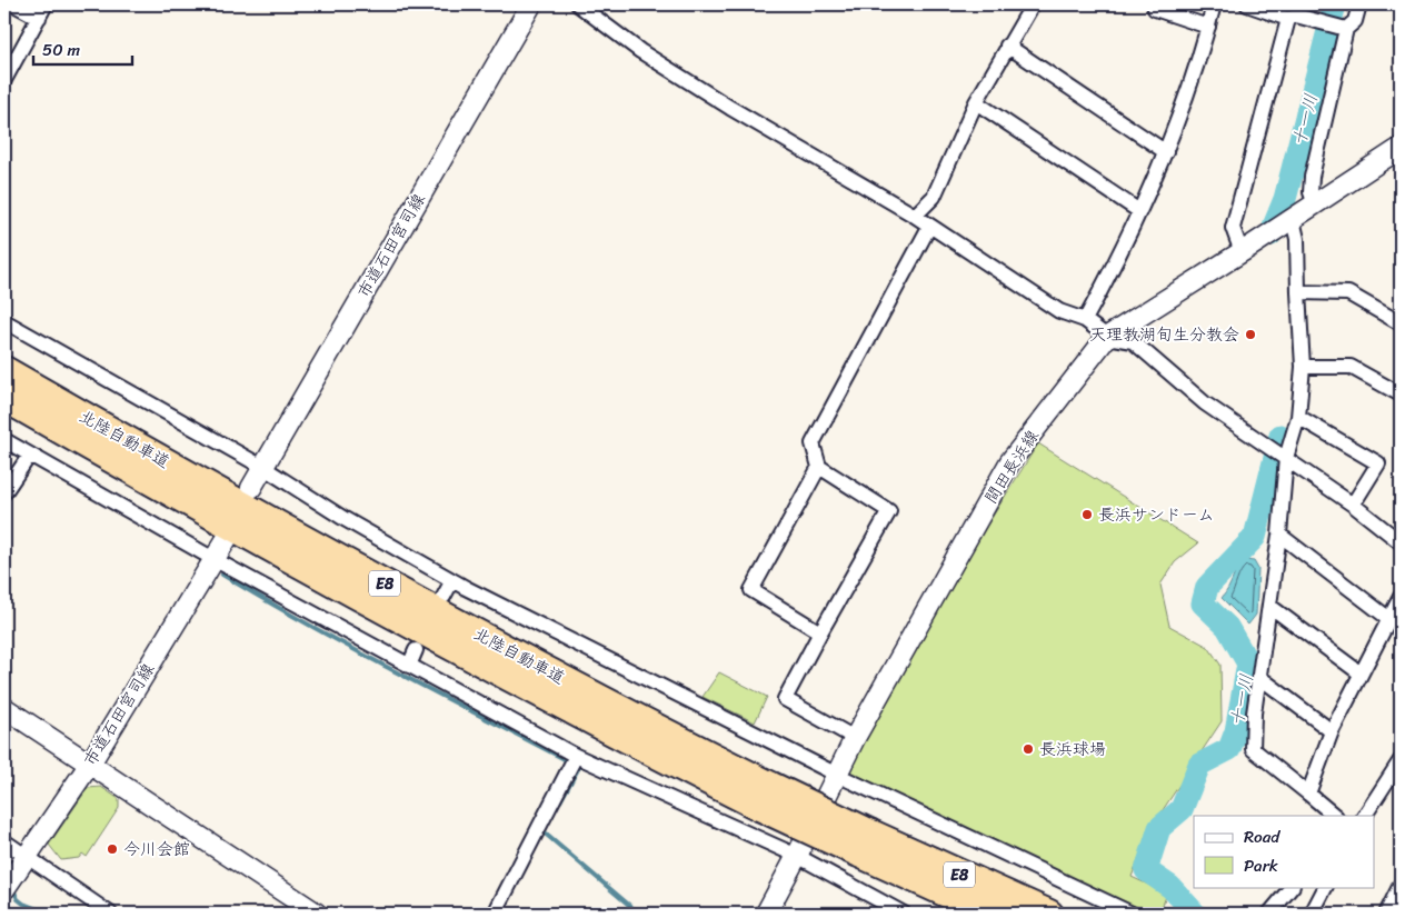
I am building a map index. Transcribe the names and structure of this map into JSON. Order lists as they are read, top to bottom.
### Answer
{
  "streets": {
    "highway": ["北陸自動車道", "E8"],
    "street": ["市道石田宮司線", "間田長浜線"]
  },
  "water": ["十一川"],
  "places": [
    "天理教湖旬生分教会",
    "長浜サンドーム",
    "長浜球場",
    "今川会館"
  ],
  "legend": ["Road", "Park"],
  "scale_bar": "50 m"
}
